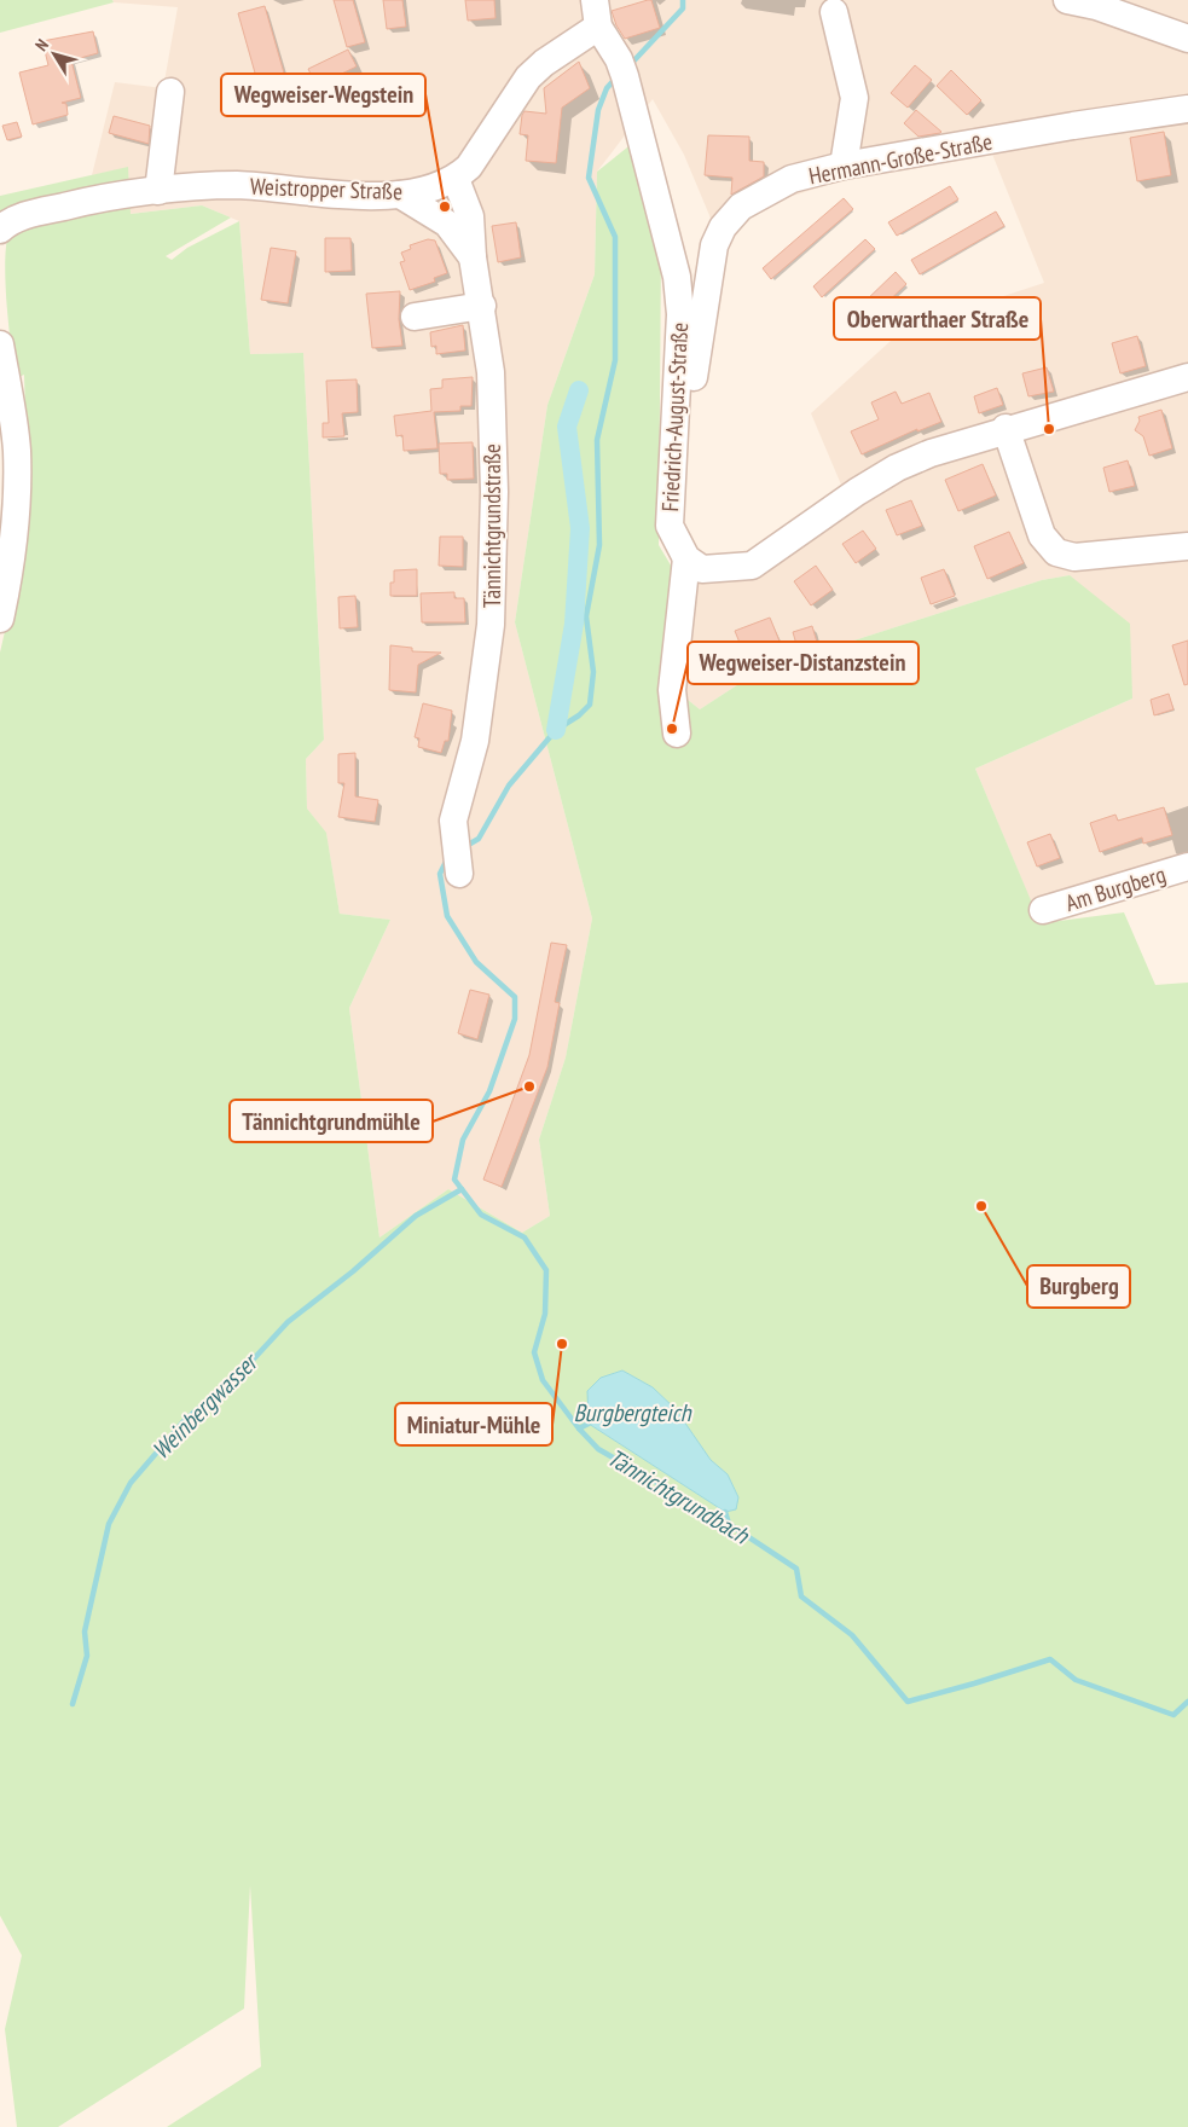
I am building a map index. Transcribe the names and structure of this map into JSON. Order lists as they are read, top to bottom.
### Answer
{
  "streets": {
    "street": [
      "Hermann-Große-Straße",
      "Weistropper Straße",
      "Friedrich-August-Straße",
      "Tännichtgrundstraße",
      "Am Burgberg"
    ]
  },
  "crossings": [
    ["Hermann-Große-Straße", "Friedrich-August-Straße"],
    ["Weistropper Straße", "Friedrich-August-Straße"],
    ["Weistropper Straße", "Tännichtgrundstraße"]
  ],
  "water": ["Weinbergwasser", "Burgbergteich", "Tännichtgrundbach"],
  "places": [
    "Wegweiser-Wegstein",
    "Oberwarthaer Straße",
    "Wegweiser-Distanzstein",
    "Tännichtgrundmühle",
    "Burgberg",
    "Miniatur-Mühle"
  ],
  "north": "top left"
}
